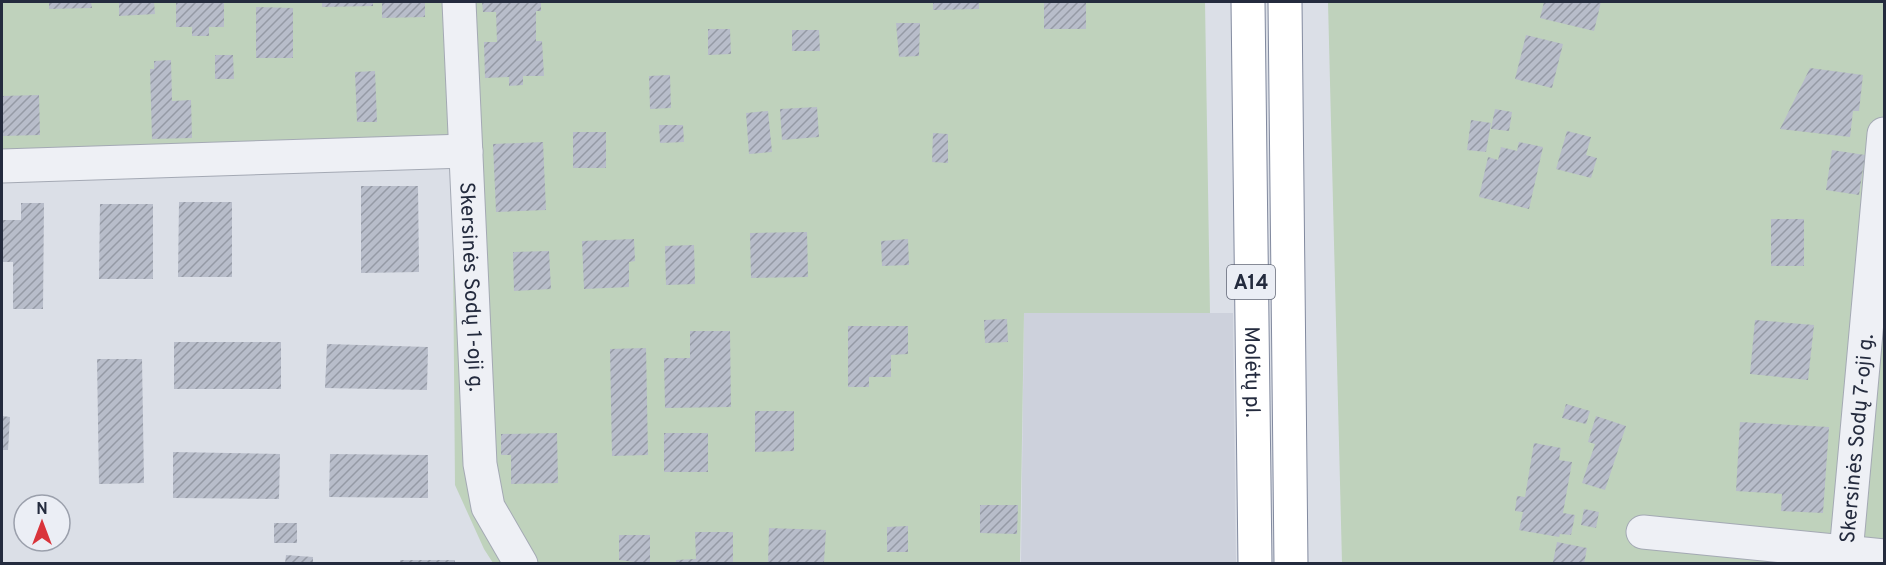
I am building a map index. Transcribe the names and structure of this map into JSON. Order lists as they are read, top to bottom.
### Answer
{
  "streets": {
    "highway": ["A14", "Molėtų pl."],
    "street": ["Skersinės Sodų 1-oji g.", "Skersinės Sodų 7-oji g."]
  },
  "north": "top"
}
